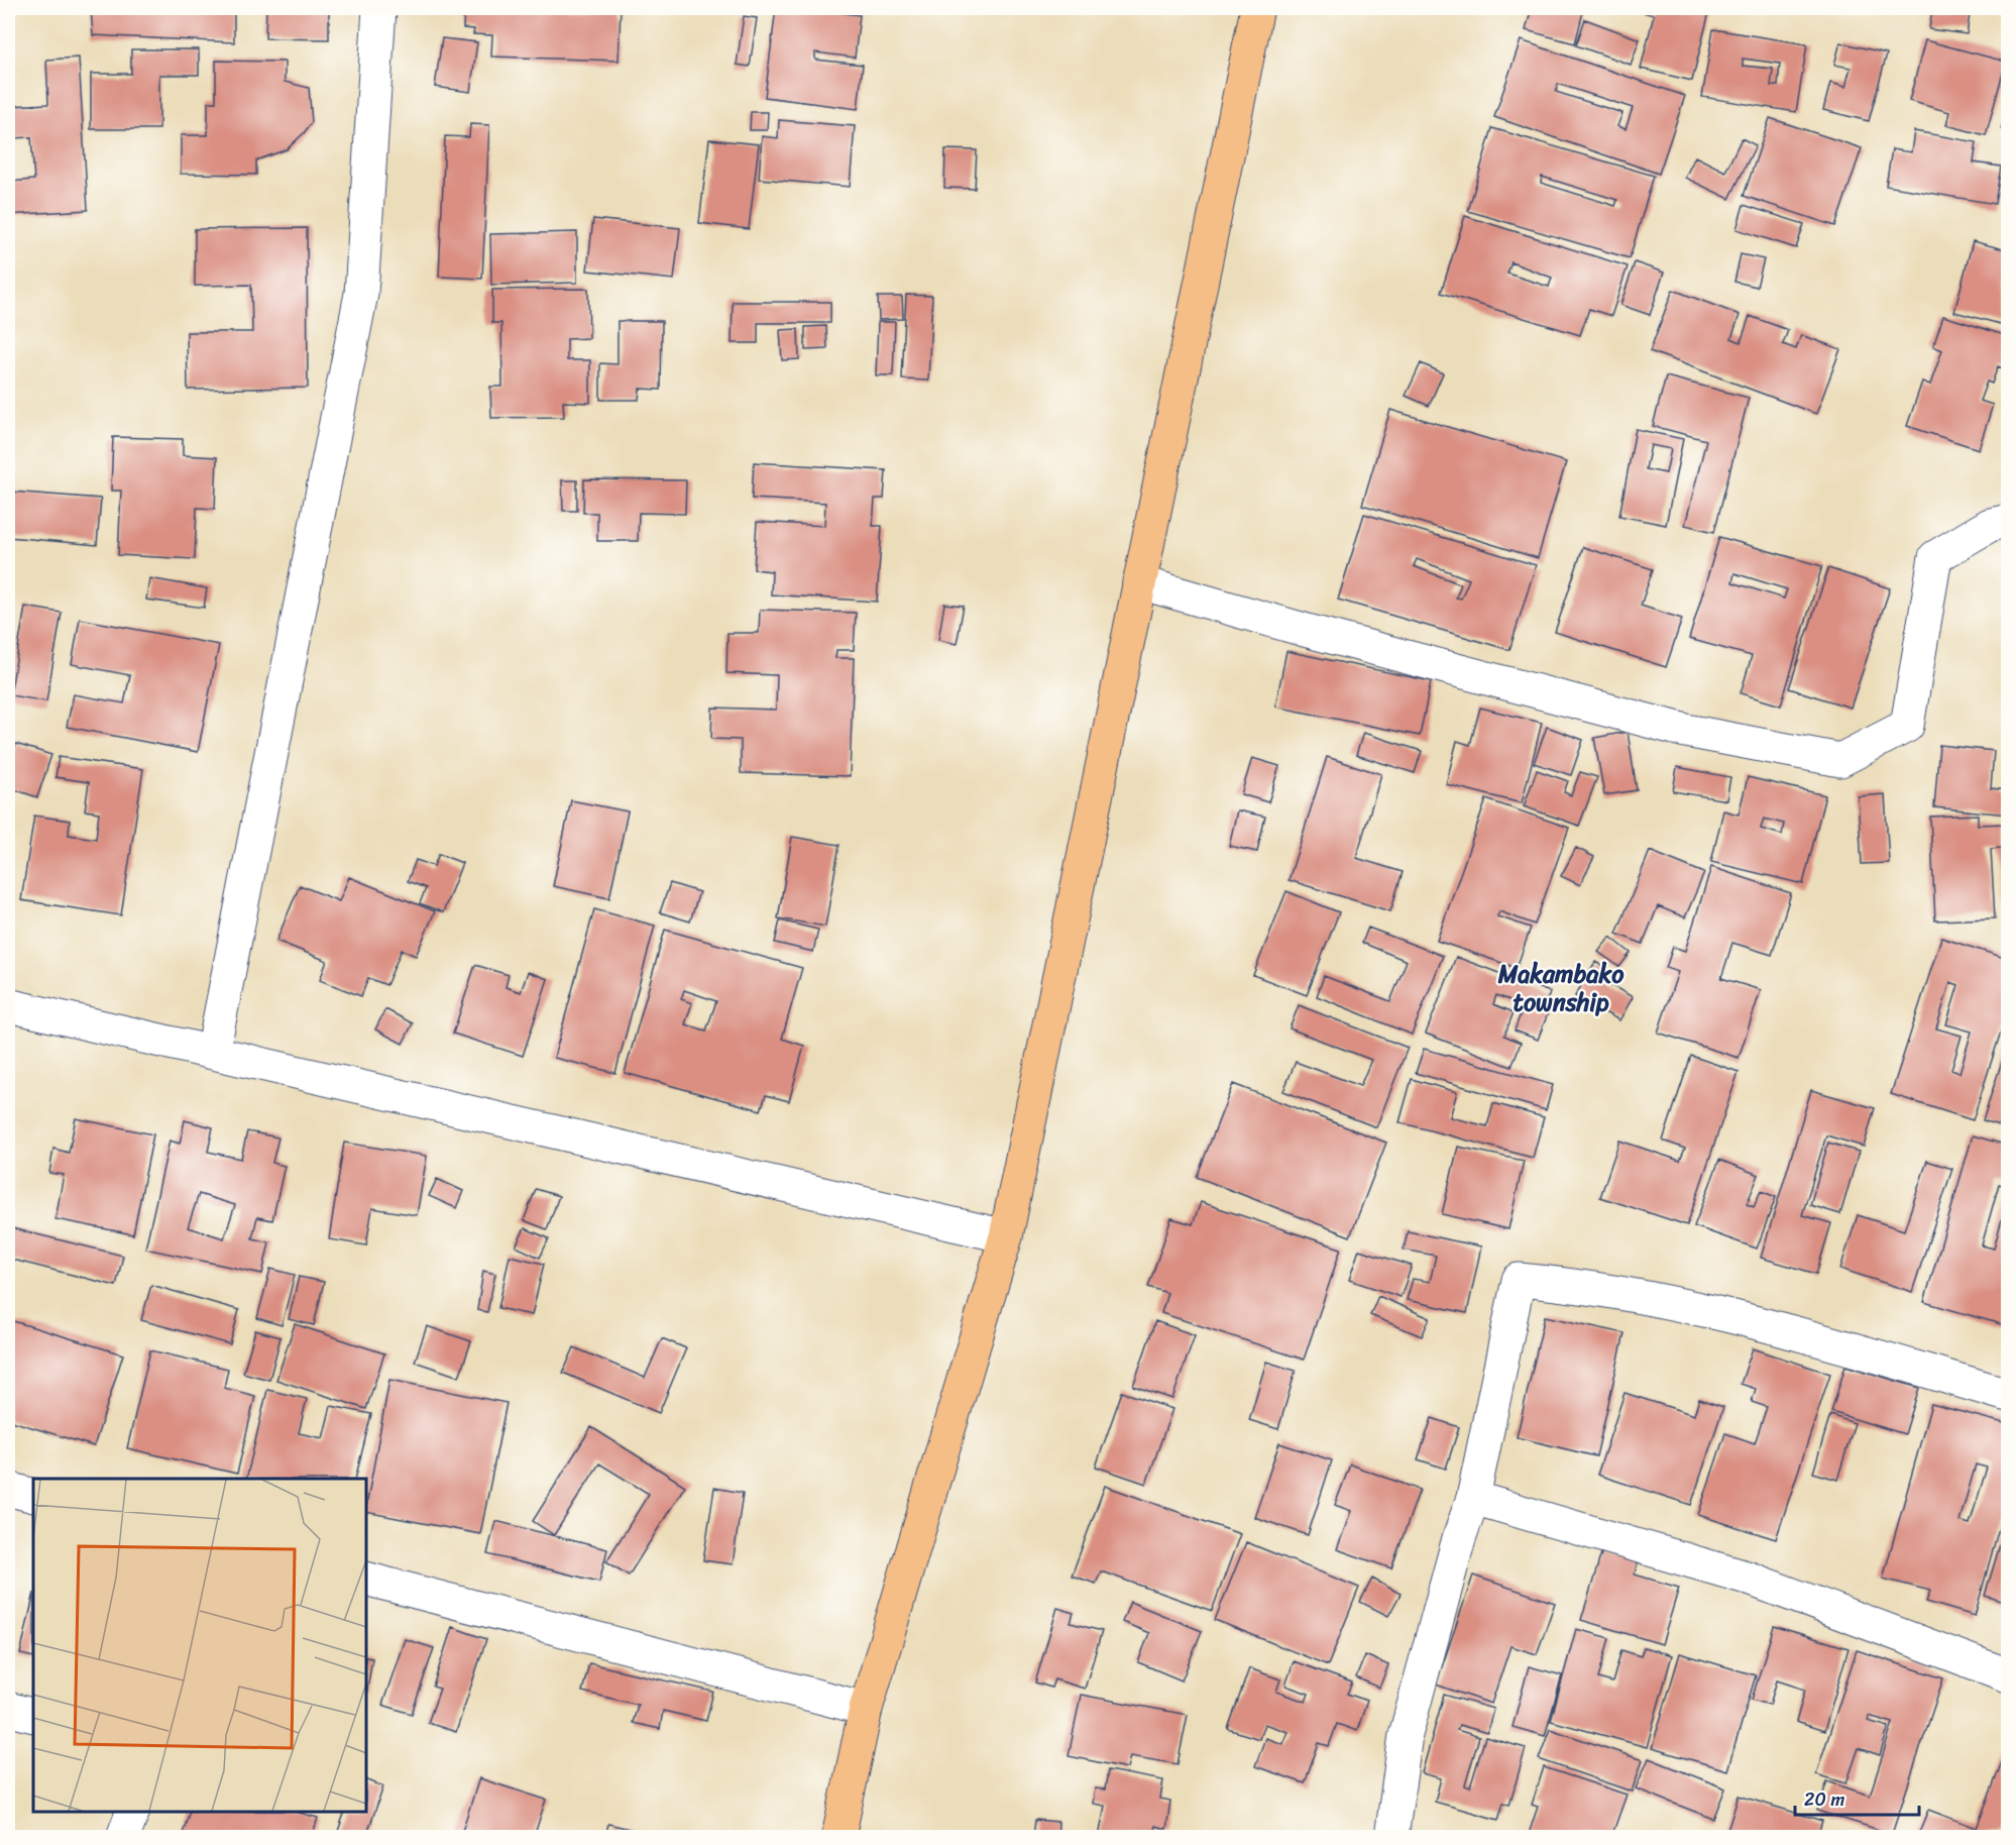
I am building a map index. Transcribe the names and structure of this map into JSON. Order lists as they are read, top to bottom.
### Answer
{
  "districts": ["Makambako township"],
  "scale_bar": "20 m"
}
